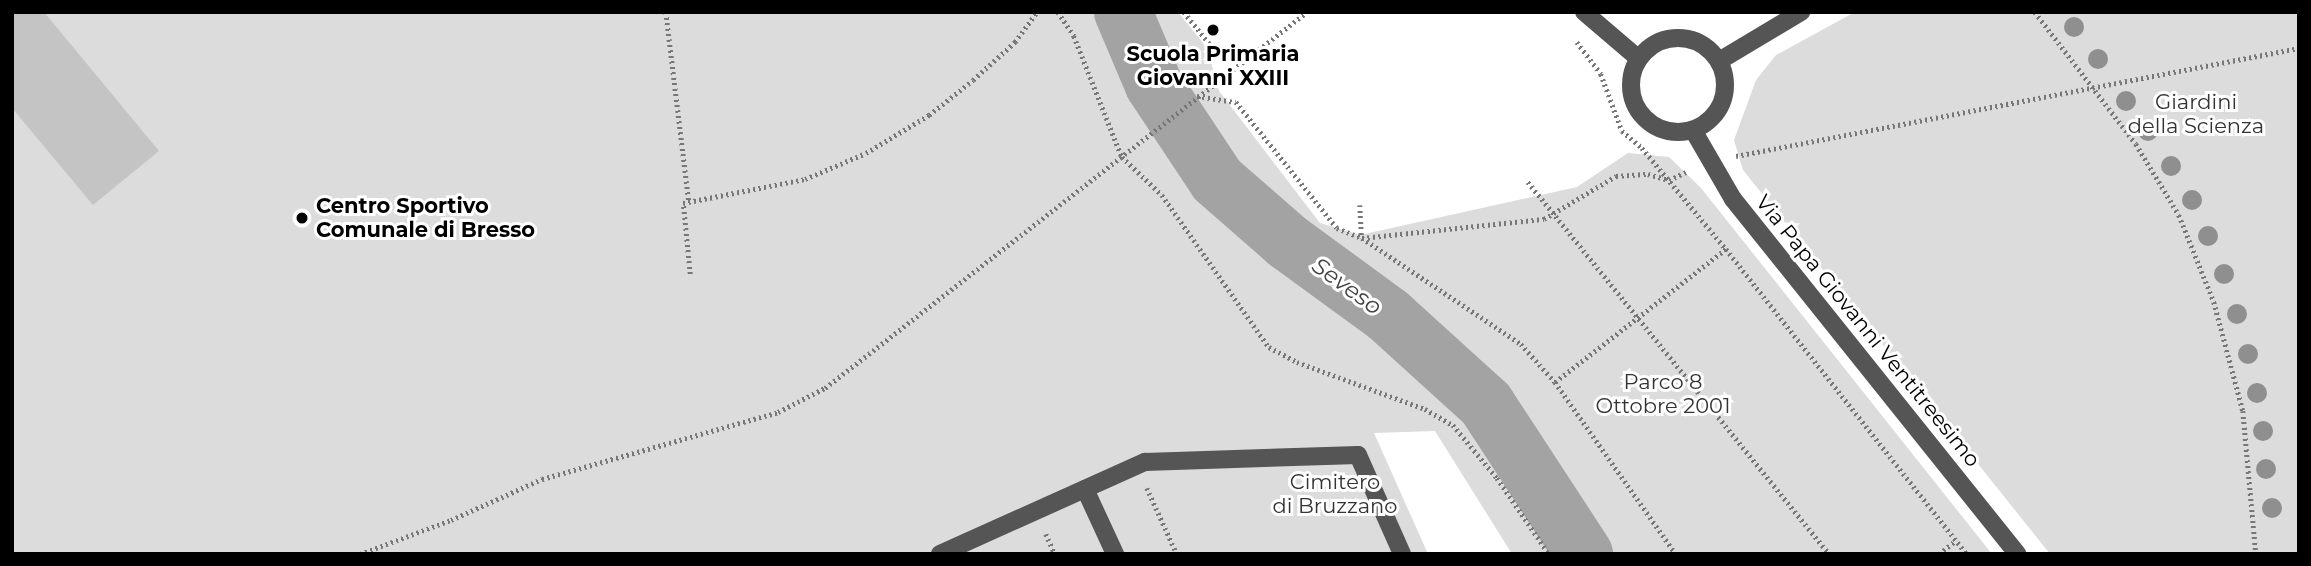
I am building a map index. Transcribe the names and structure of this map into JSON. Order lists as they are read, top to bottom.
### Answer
{
  "streets": {
    "street": ["Via Papa Giovanni Ventitreesimo"]
  },
  "water": ["Seveso"],
  "parks": ["Giardini della Scienza", "Parco 8 Ottobre 2001", "Cimitero di Bruzzano"],
  "places": ["Scuola Primaria Giovanni XXIII", "Centro Sportivo Comunale di Bresso"]
}
